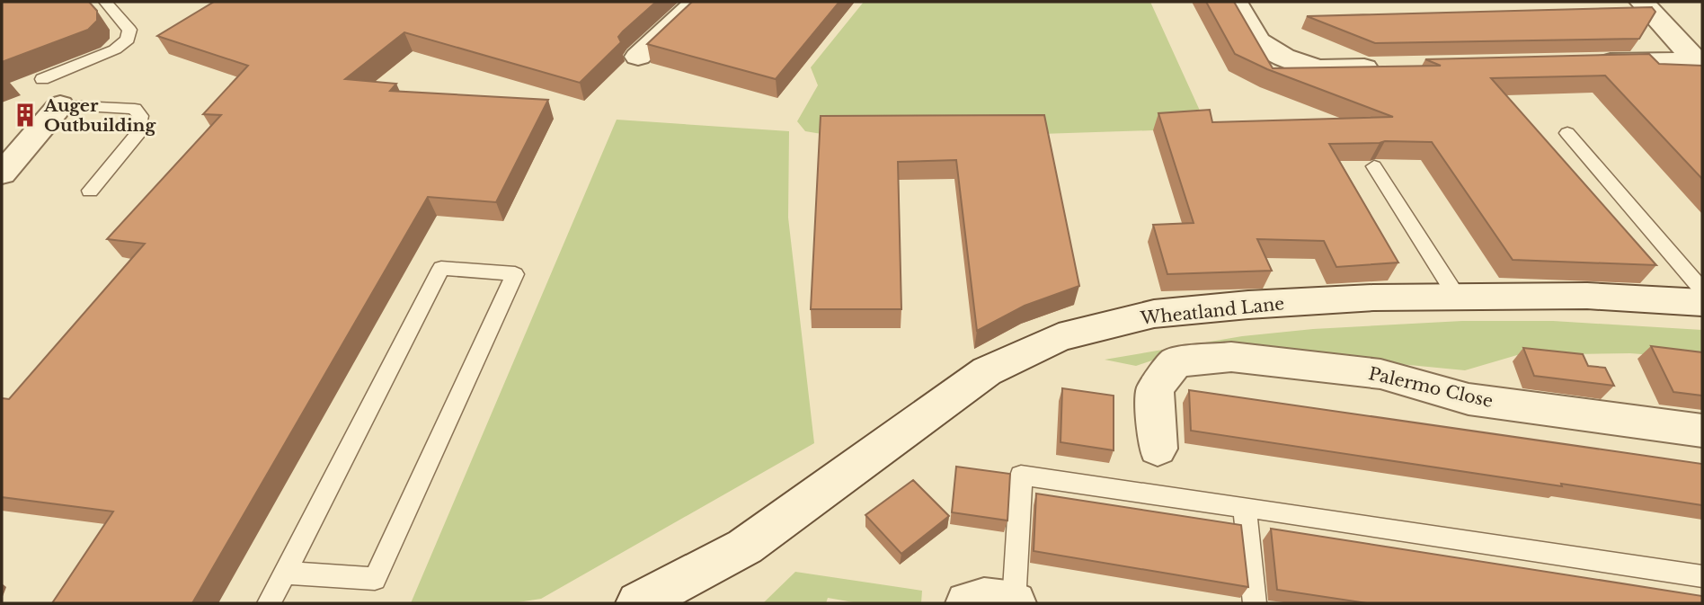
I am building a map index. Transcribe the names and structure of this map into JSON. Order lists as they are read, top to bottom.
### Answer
{
  "streets": {
    "street": ["Wheatland Lane", "Palermo Close"]
  },
  "places": {
    "building": ["Auger Outbuilding"]
  }
}
